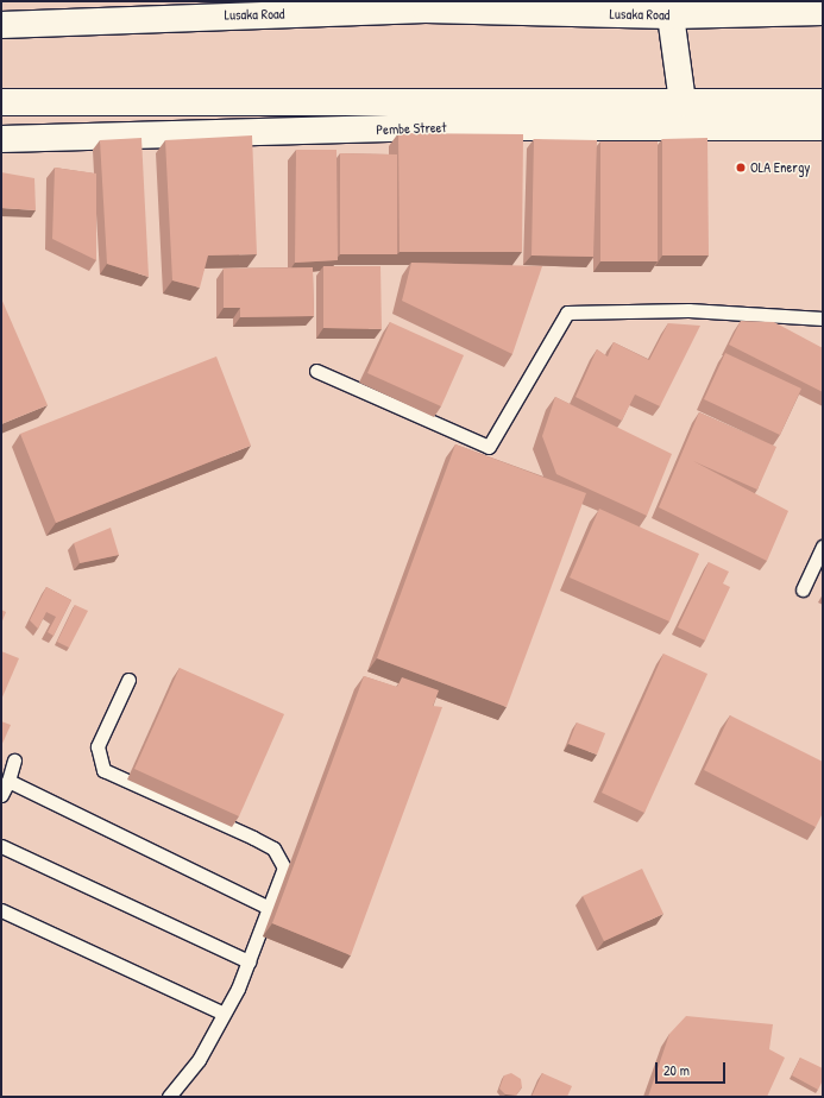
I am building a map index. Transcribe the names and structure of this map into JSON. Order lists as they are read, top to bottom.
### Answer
{
  "streets": {
    "main road": ["Lusaka Road", "Pembe Street"]
  },
  "places": ["OLA Energy"],
  "scale_bar": "20 m"
}
